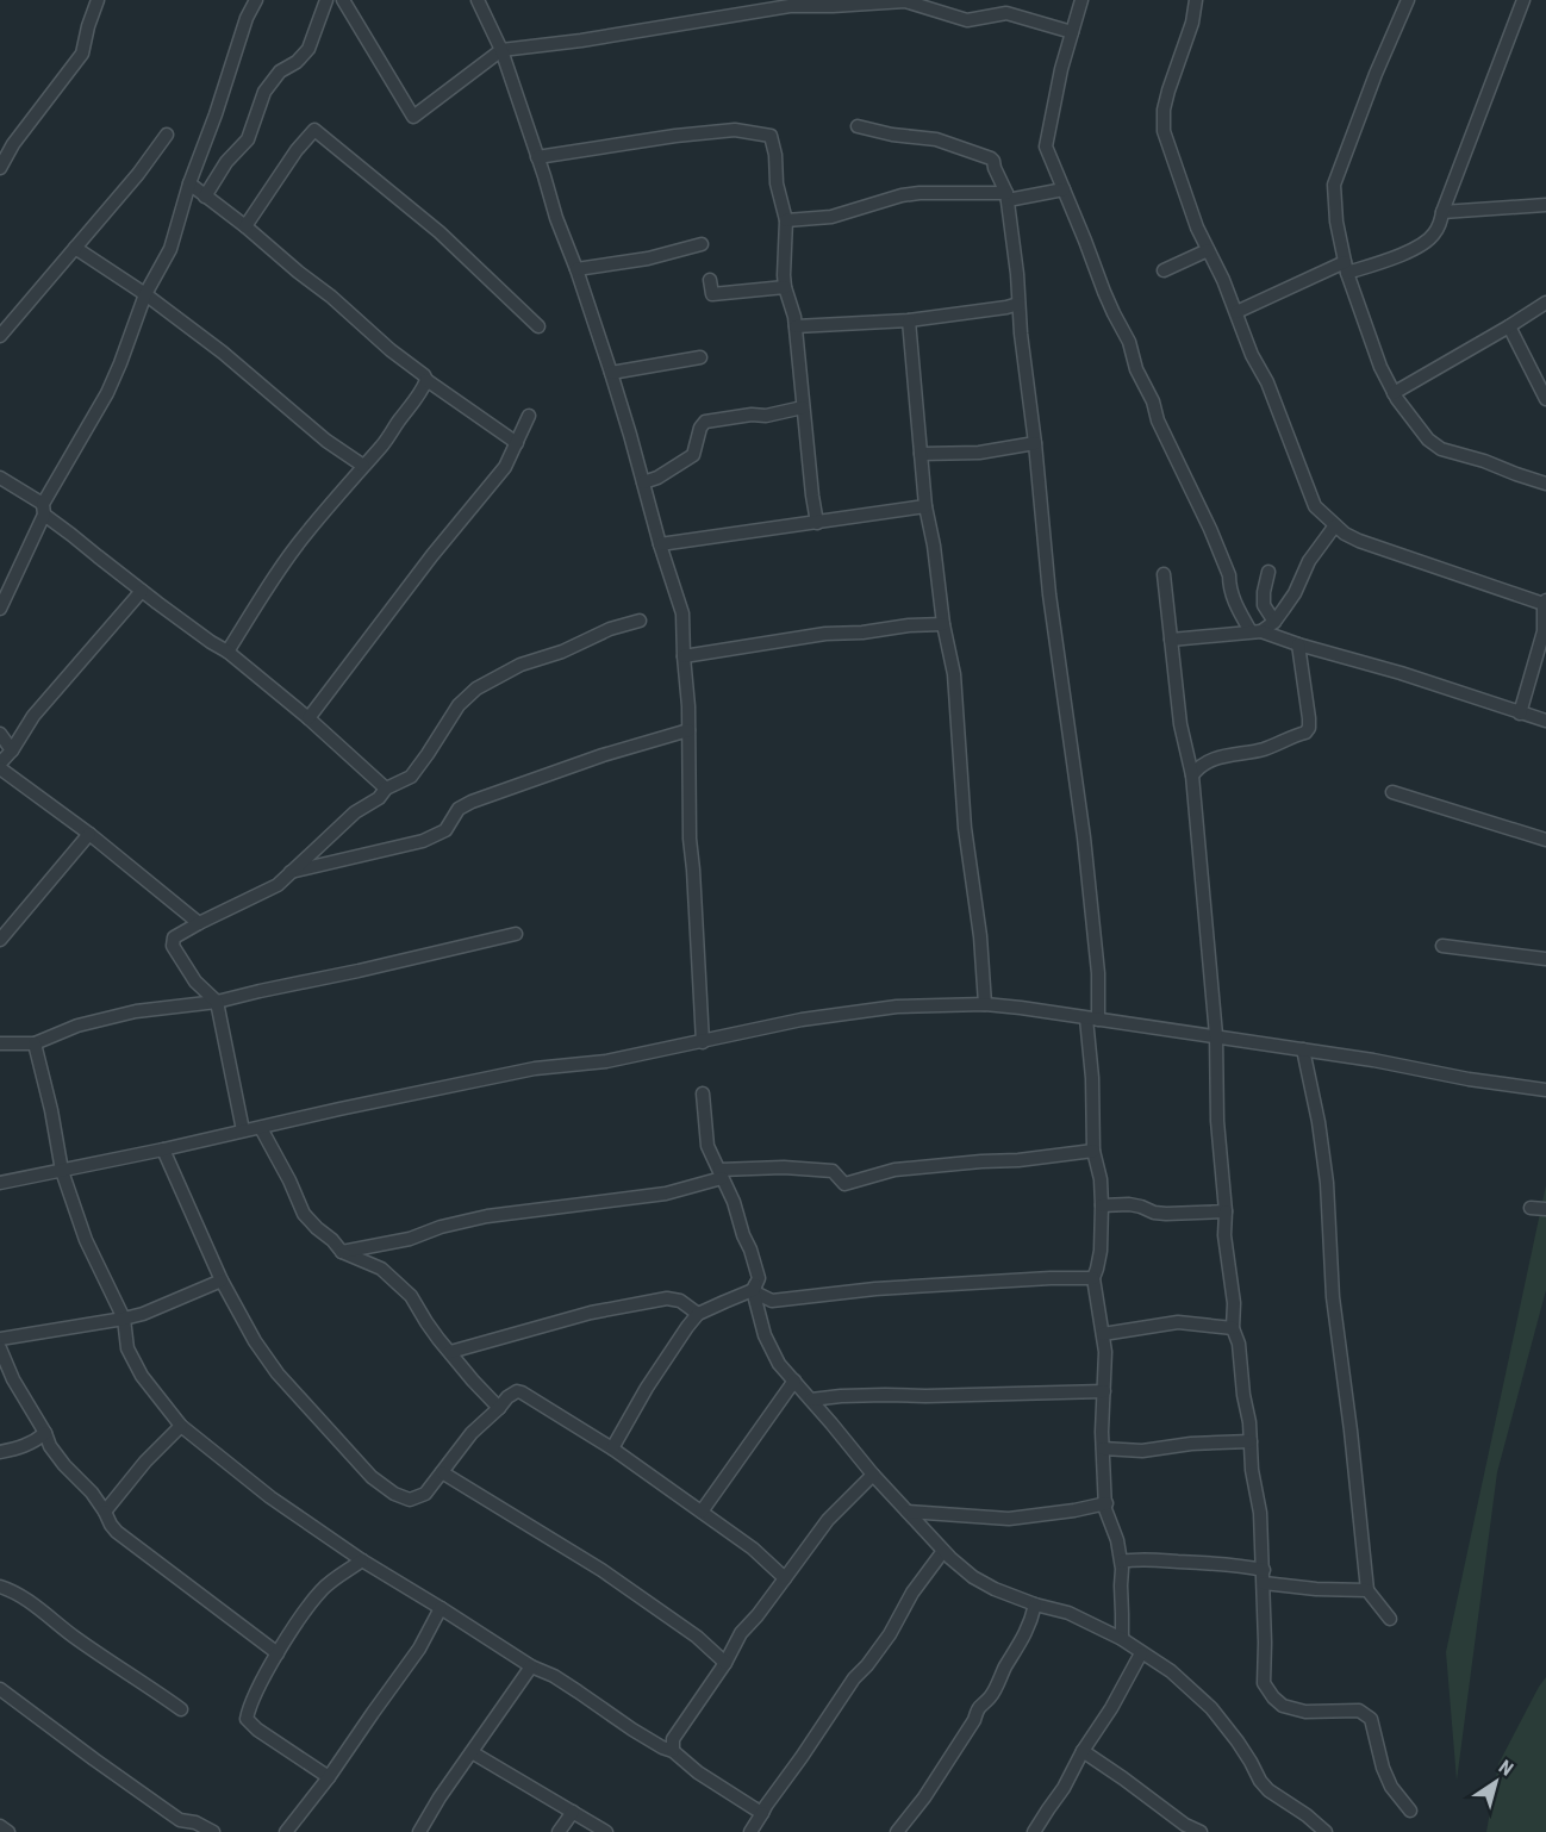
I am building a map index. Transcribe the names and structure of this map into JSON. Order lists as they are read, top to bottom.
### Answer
{
  "north": "top right"
}
